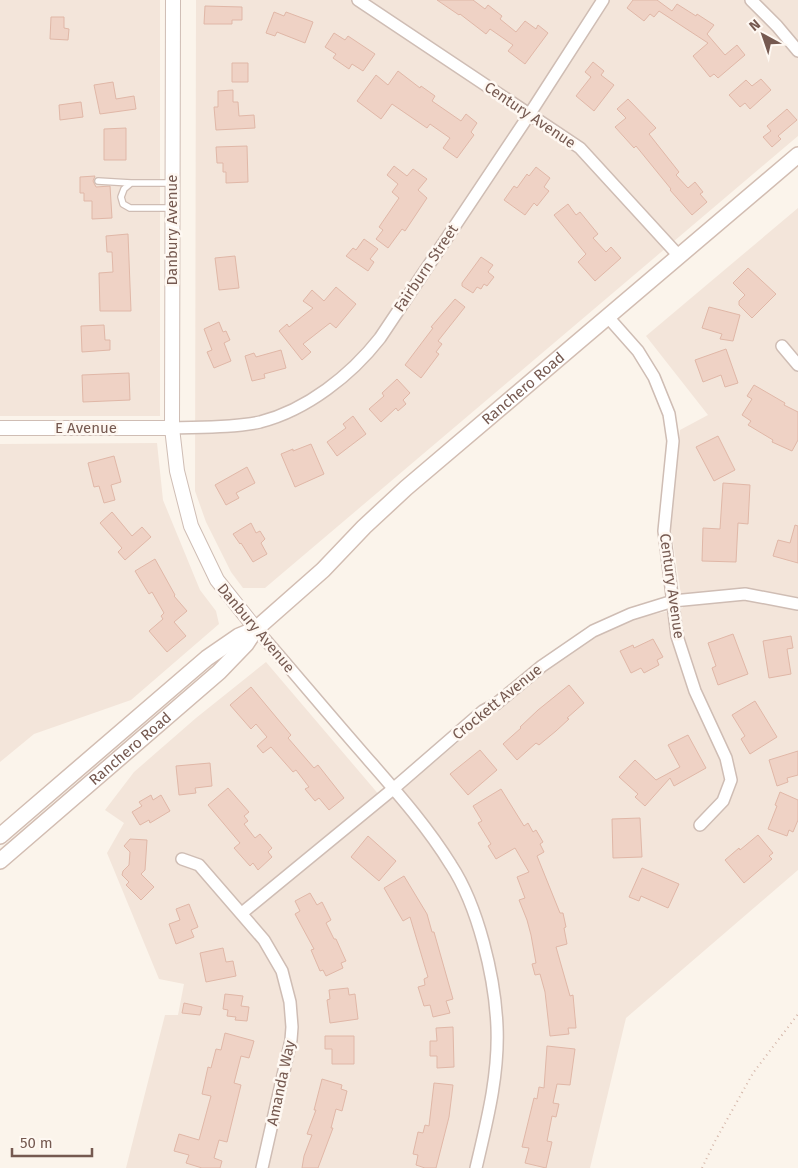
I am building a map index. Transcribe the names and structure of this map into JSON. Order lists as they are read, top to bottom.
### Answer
{
  "streets": {
    "main road": ["Ranchero Road"],
    "street": [
      "Century Avenue",
      "Danbury Avenue",
      "Fairburn Street",
      "E Avenue",
      "Crockett Avenue",
      "Amanda Way"
    ]
  },
  "crossings": [
    ["Century Avenue", "Fairburn Street"],
    ["Century Avenue", "Ranchero Road"],
    ["Century Avenue", "Crockett Avenue"],
    ["Danbury Avenue", "Fairburn Street"],
    ["Danbury Avenue", "Ranchero Road"],
    ["Danbury Avenue", "E Avenue"],
    ["Danbury Avenue", "Crockett Avenue"],
    ["Fairburn Street", "E Avenue"],
    ["Crockett Avenue", "Amanda Way"]
  ],
  "scale_bar": "50 m",
  "north": "top left"
}
